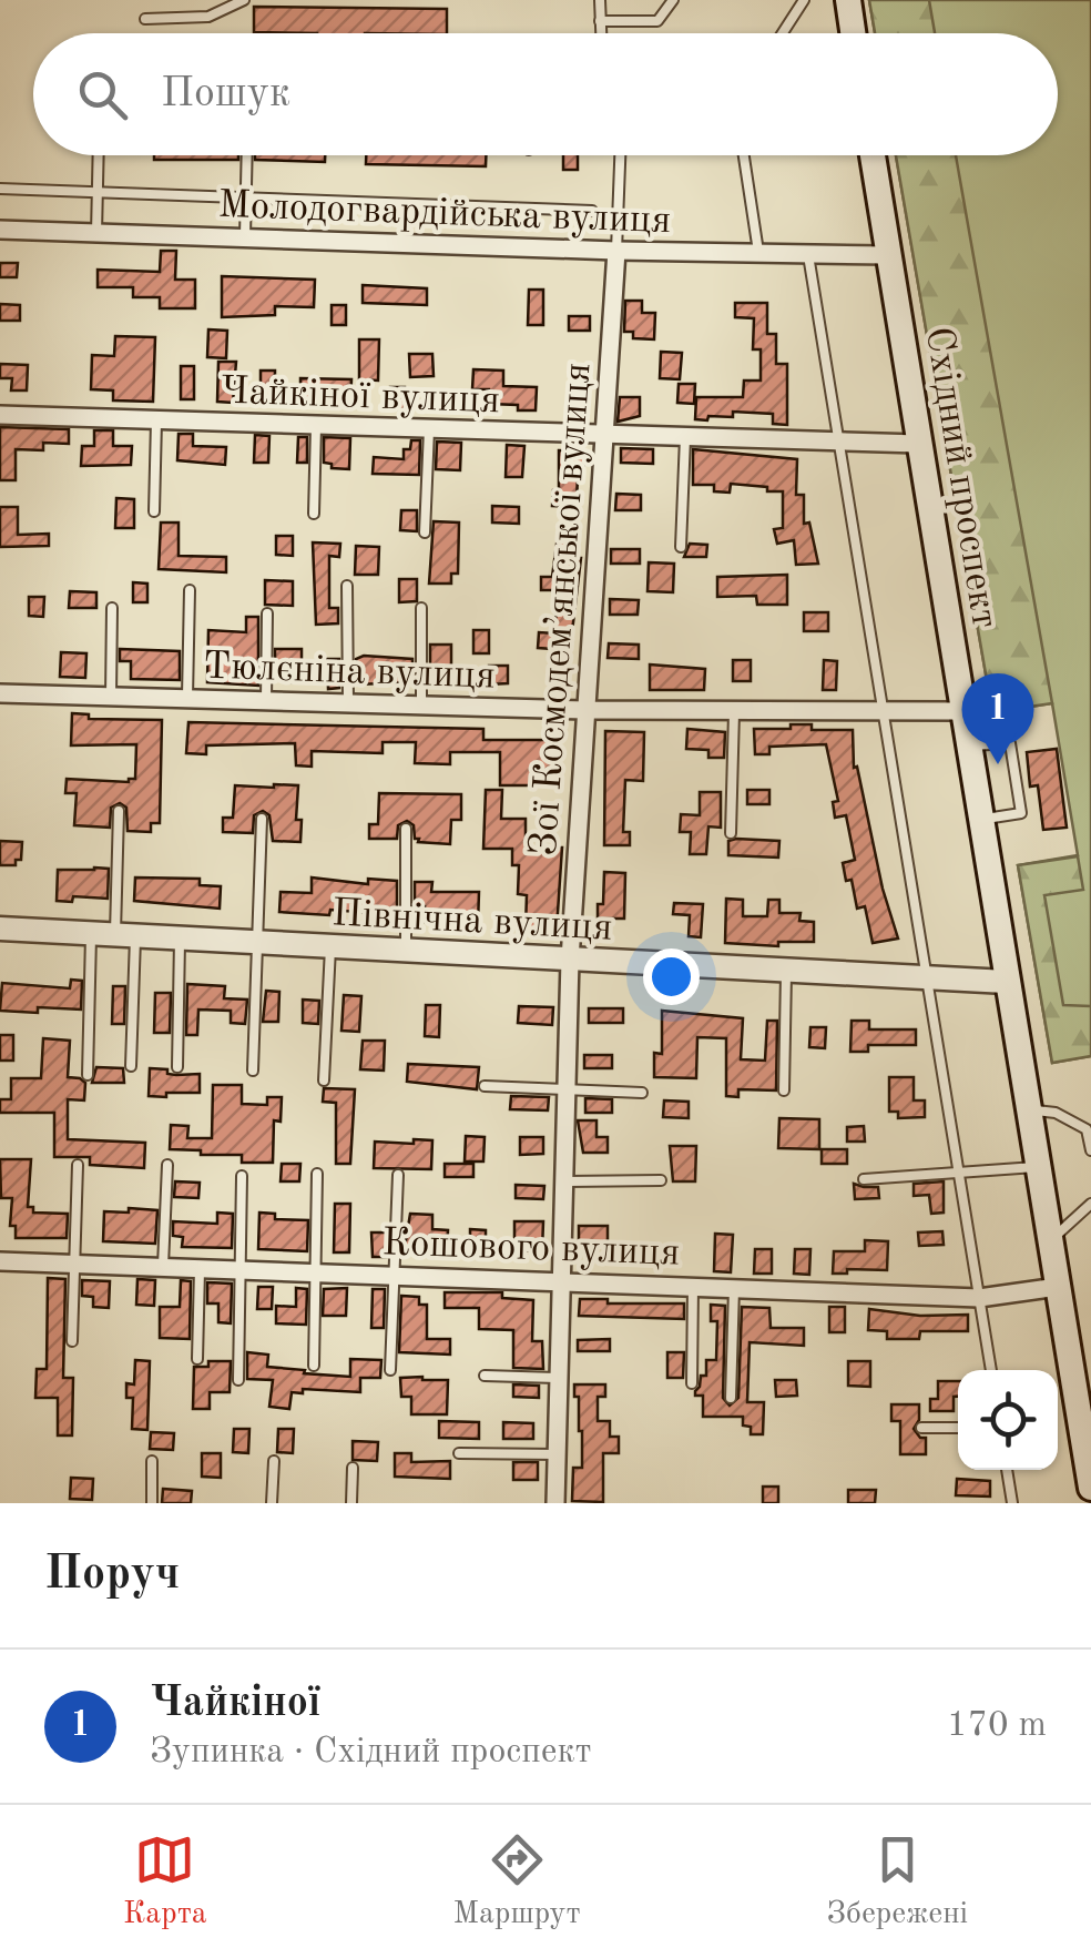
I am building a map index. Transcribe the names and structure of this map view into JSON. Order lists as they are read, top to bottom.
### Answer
{
  "streets": {
    "main road": ["Східний проспект"],
    "street": [
      "Молодогвардійська вулиця",
      "Чайкіної вулиця",
      "Зої Космодем’янської вулиця",
      "Тюлєніна вулиця",
      "Північна вулиця",
      "Кошового вулиця"
    ]
  },
  "crossings": [
    ["Молодогвардійська вулиця", "Східний проспект"],
    ["Молодогвардійська вулиця", "Зої Космодем’янської вулиця"],
    ["Чайкіної вулиця", "Східний проспект"],
    ["Чайкіної вулиця", "Зої Космодем’янської вулиця"],
    ["Східний проспект", "Тюлєніна вулиця"],
    ["Східний проспект", "Північна вулиця"],
    ["Східний проспект", "Кошового вулиця"],
    ["Зої Космодем’янської вулиця", "Тюлєніна вулиця"],
    ["Зої Космодем’янської вулиця", "Північна вулиця"],
    ["Зої Космодем’янської вулиця", "Кошового вулиця"]
  ],
  "page": {
    "search": "Пошук",
    "pins": "1",
    "heading": "Поруч",
    "list": [
      {
        "mark": "1",
        "name": "Чайкіної",
        "note": "Зупинка · Східний проспект",
        "value": "170 m"
      }
    ],
    "nav": ["Карта", "Маршрут", "Збережені"]
  }
}
